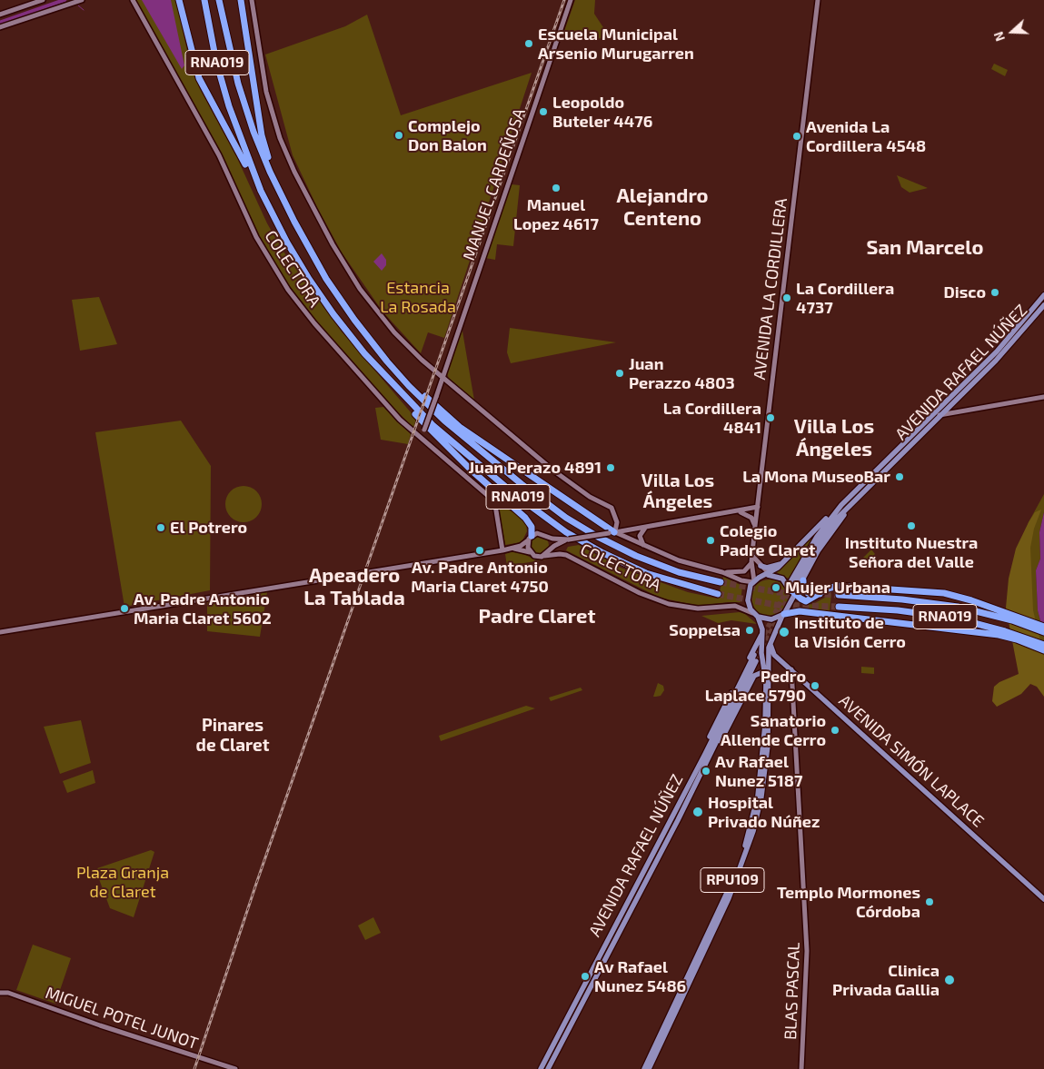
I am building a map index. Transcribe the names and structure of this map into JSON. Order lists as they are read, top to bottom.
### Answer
{
  "streets": {
    "highway": ["RNA019"],
    "main road": [
      "MANUEL CARDEÑOSA",
      "COLECTORA",
      "AVENIDA LA CORDILLERA",
      "AVENIDA RAFAEL NÚÑEZ",
      "AVENIDA SIMÓN LAPLACE",
      "RPU109",
      "BLAS PASCAL",
      "MIGUEL POTEL JUNOT"
    ]
  },
  "crossings": [
    ["MANUEL CARDEÑOSA", "COLECTORA"],
    ["COLECTORA", "AVENIDA LA CORDILLERA"],
    ["COLECTORA", "AVENIDA RAFAEL NÚÑEZ"],
    ["COLECTORA", "RPU109"],
    ["AVENIDA LA CORDILLERA", "AVENIDA RAFAEL NÚÑEZ"],
    ["AVENIDA LA CORDILLERA", "RPU109"],
    ["AVENIDA RAFAEL NÚÑEZ", "RPU109"],
    ["AVENIDA SIMÓN LAPLACE", "RPU109"],
    ["AVENIDA SIMÓN LAPLACE", "BLAS PASCAL"]
  ],
  "districts": [
    "Alejandro Centeno",
    "San Marcelo",
    "Villa Los Ángeles",
    "Villa Los Ángeles",
    "Apeadero La Tablada",
    "Padre Claret",
    "Pinares de Claret"
  ],
  "parks": ["Estancia La Rosada", "Plaza Granja de Claret"],
  "places": [
    "Escuela Municipal Arsenio Murugarren",
    "Leopoldo Buteler 4476",
    "Complejo Don Balon",
    "Avenida La Cordillera 4548",
    "Manuel Lopez 4617",
    "Disco",
    "La Cordillera 4737",
    "Juan Perazzo 4803",
    "La Cordillera 4841",
    "Juan Perazo 4891",
    "La Mona MuseoBar",
    "Instituto Nuestra Señora del Valle",
    "El Potrero",
    "Colegio Padre Claret",
    "Av. Padre Antonio Maria Claret 4750",
    "Mujer Urbana",
    "Av. Padre Antonio Maria Claret 5602",
    "Soppelsa",
    "Instituto de la Visión Cerro",
    "Pedro Laplace 5790",
    "Sanatorio Allende Cerro",
    "Av Rafael Nunez 5187",
    "Hospital Privado Núñez",
    "Templo Mormones Córdoba",
    "Av Rafael Nunez 5486",
    "Clinica Privada Gallia"
  ],
  "north": "left"
}
